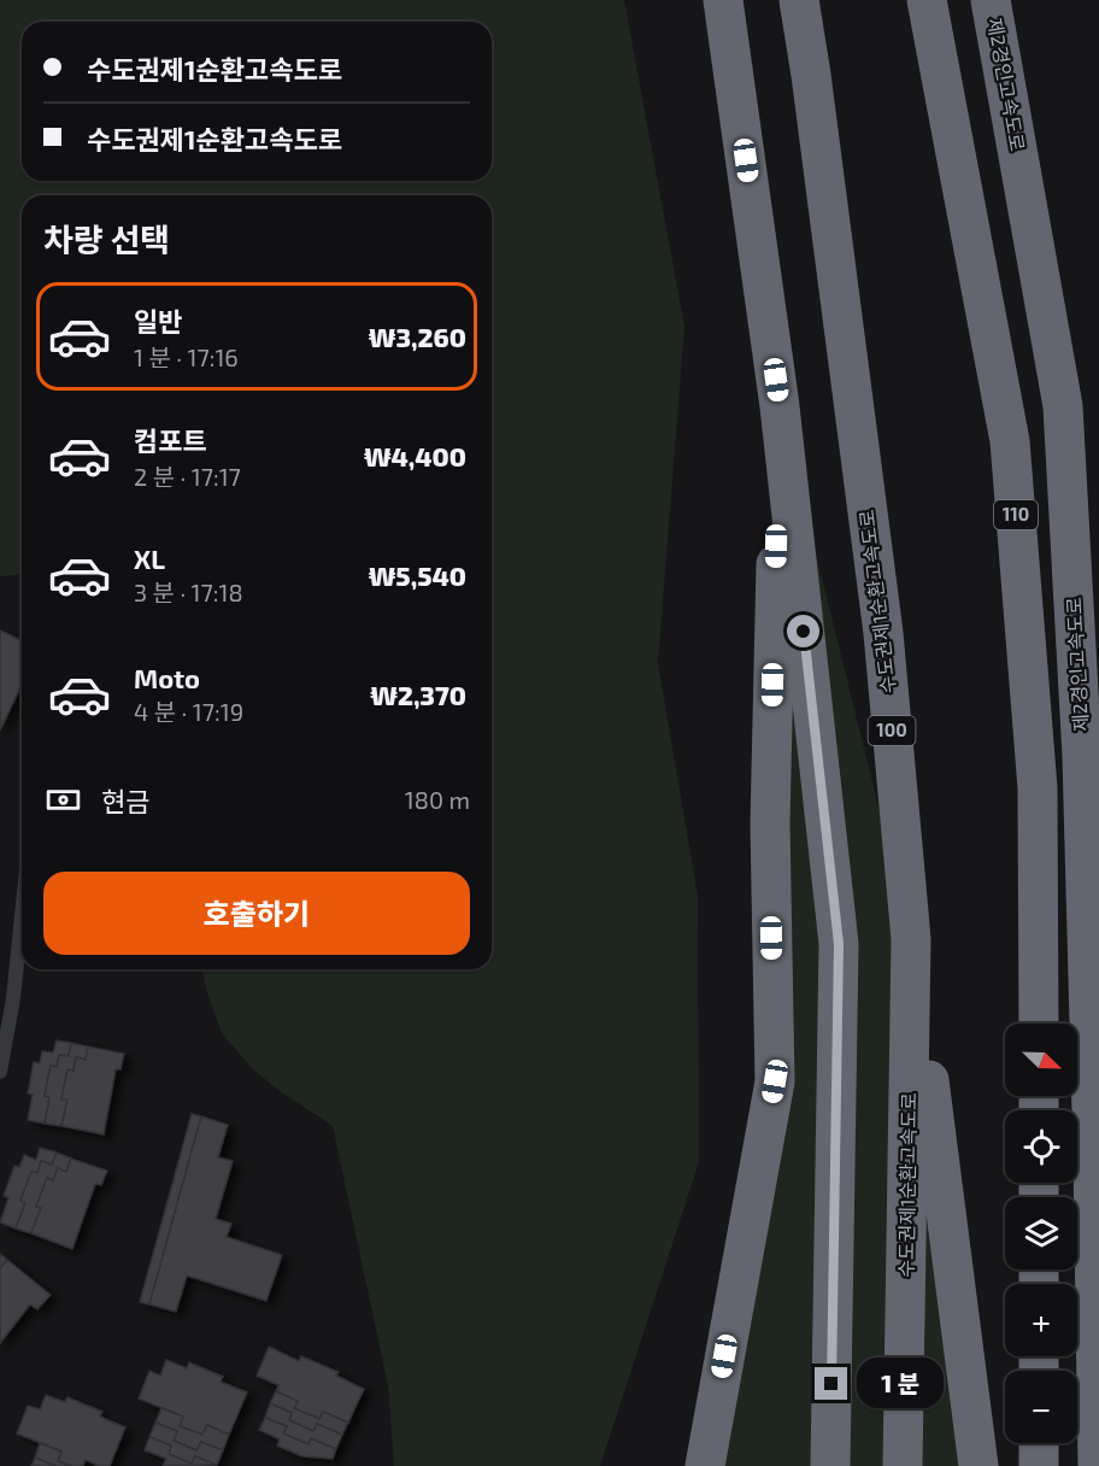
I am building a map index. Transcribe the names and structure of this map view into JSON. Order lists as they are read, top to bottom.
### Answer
{
  "streets": {
    "highway": [
      "제2경인고속도로",
      "110",
      "수도권제1순환고속도로",
      "100"
    ]
  },
  "north": "bottom right",
  "page": {
    "banner": ["수도권제1순환고속도로", "수도권제1순환고속도로"],
    "heading": "차량 선택",
    "list": [
      {
        "name": "일반",
        "note": "1 분 · 17:16",
        "value": "₩3,260"
      },
      {
        "name": "컴포트",
        "note": "2 분 · 17:17",
        "value": "₩4,400"
      },
      {
        "name": "XL",
        "note": "3 분 · 17:18",
        "value": "₩5,540"
      },
      {
        "name": "Moto",
        "note": "4 분 · 17:19",
        "value": "₩2,370"
      }
    ],
    "pay": ["현금", "180 m"],
    "buttons": "호출하기",
    "map_buttons": ["+", "−"],
    "bubble": "1 분"
  }
}
